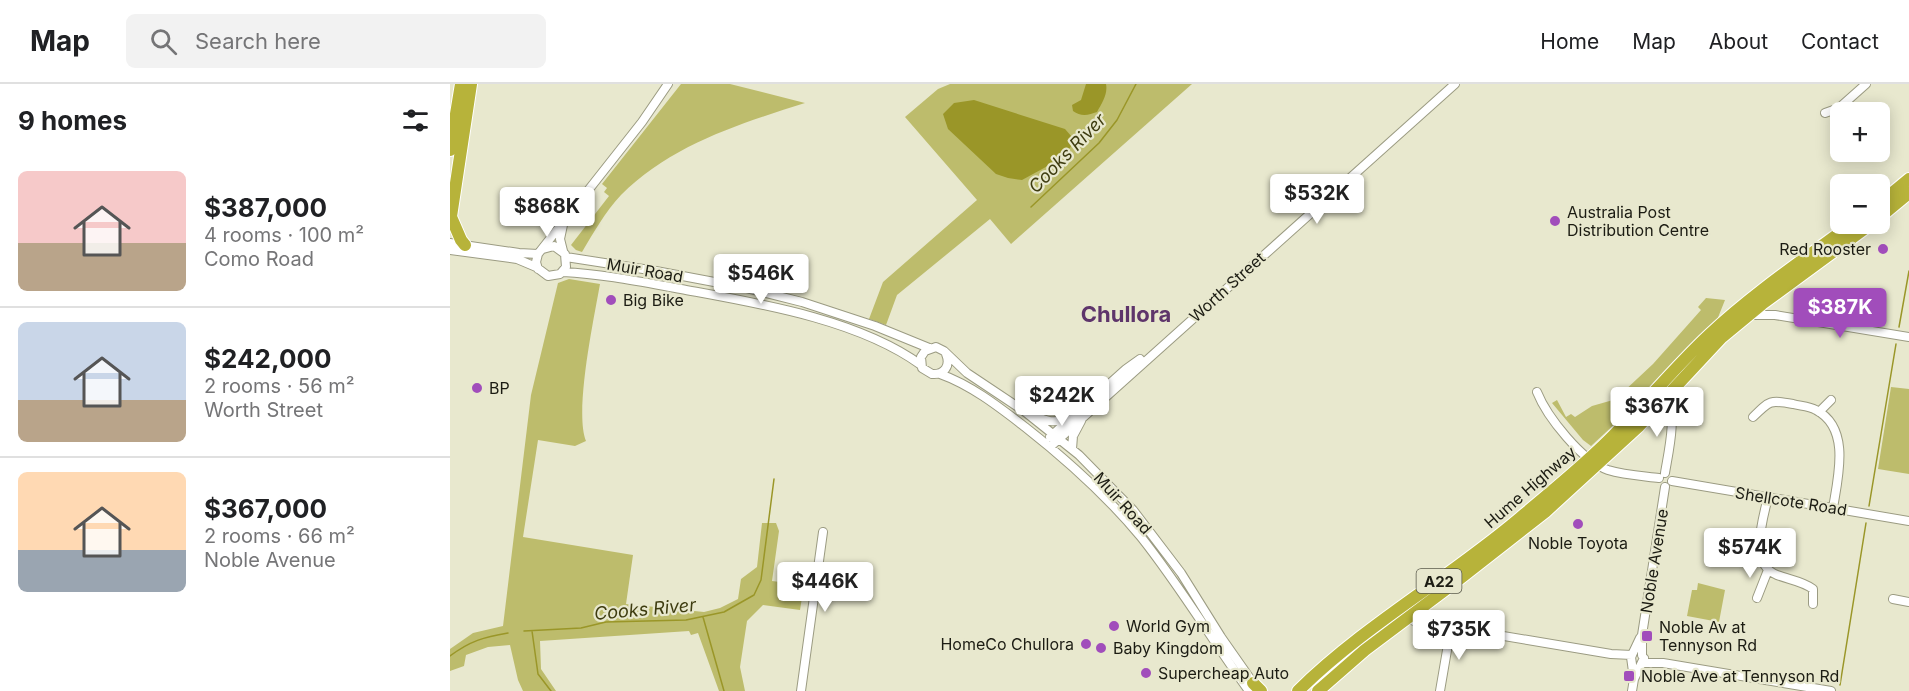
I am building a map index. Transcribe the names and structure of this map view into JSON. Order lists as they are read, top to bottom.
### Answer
{
  "streets": {
    "highway": ["Hume Highway", "A22"],
    "street": [
      "Muir Road",
      "Worth Street",
      "Shellcote Road",
      "Noble Avenue"
    ]
  },
  "crossings": [
    ["Muir Road", "Worth Street"],
    ["Shellcote Road", "Noble Avenue"]
  ],
  "districts": ["Chullora"],
  "water": ["Cooks River"],
  "places": {
    "other": [
      "Australia Post Distribution Centre",
      "Red Rooster",
      "Big Bike",
      "BP",
      "Noble Toyota",
      "World Gym",
      "HomeCo Chullora",
      "Baby Kingdom",
      "Supercheap Auto"
    ],
    "transit": ["Noble Av at Tennyson Rd", "Noble Ave at Tennyson Rd"]
  },
  "page": {
    "header": "Map",
    "search": "Search here",
    "nav": [
      "Home",
      "Map",
      "About",
      "Contact"
    ],
    "heading": "9 homes",
    "map_buttons": ["+", "−"],
    "list": [
      {
        "name": "$387,000",
        "note": "4 rooms · 100 m² · Como Road"
      },
      {
        "name": "$242,000",
        "note": "2 rooms · 56 m² · Worth Street"
      },
      {
        "name": "$367,000",
        "note": "2 rooms · 66 m² · Noble Avenue"
      }
    ],
    "price": [
      "$532K",
      "$868K",
      "$546K",
      "$387K",
      "$242K",
      "$367K",
      "$574K",
      "$446K",
      "$735K"
    ]
  }
}
